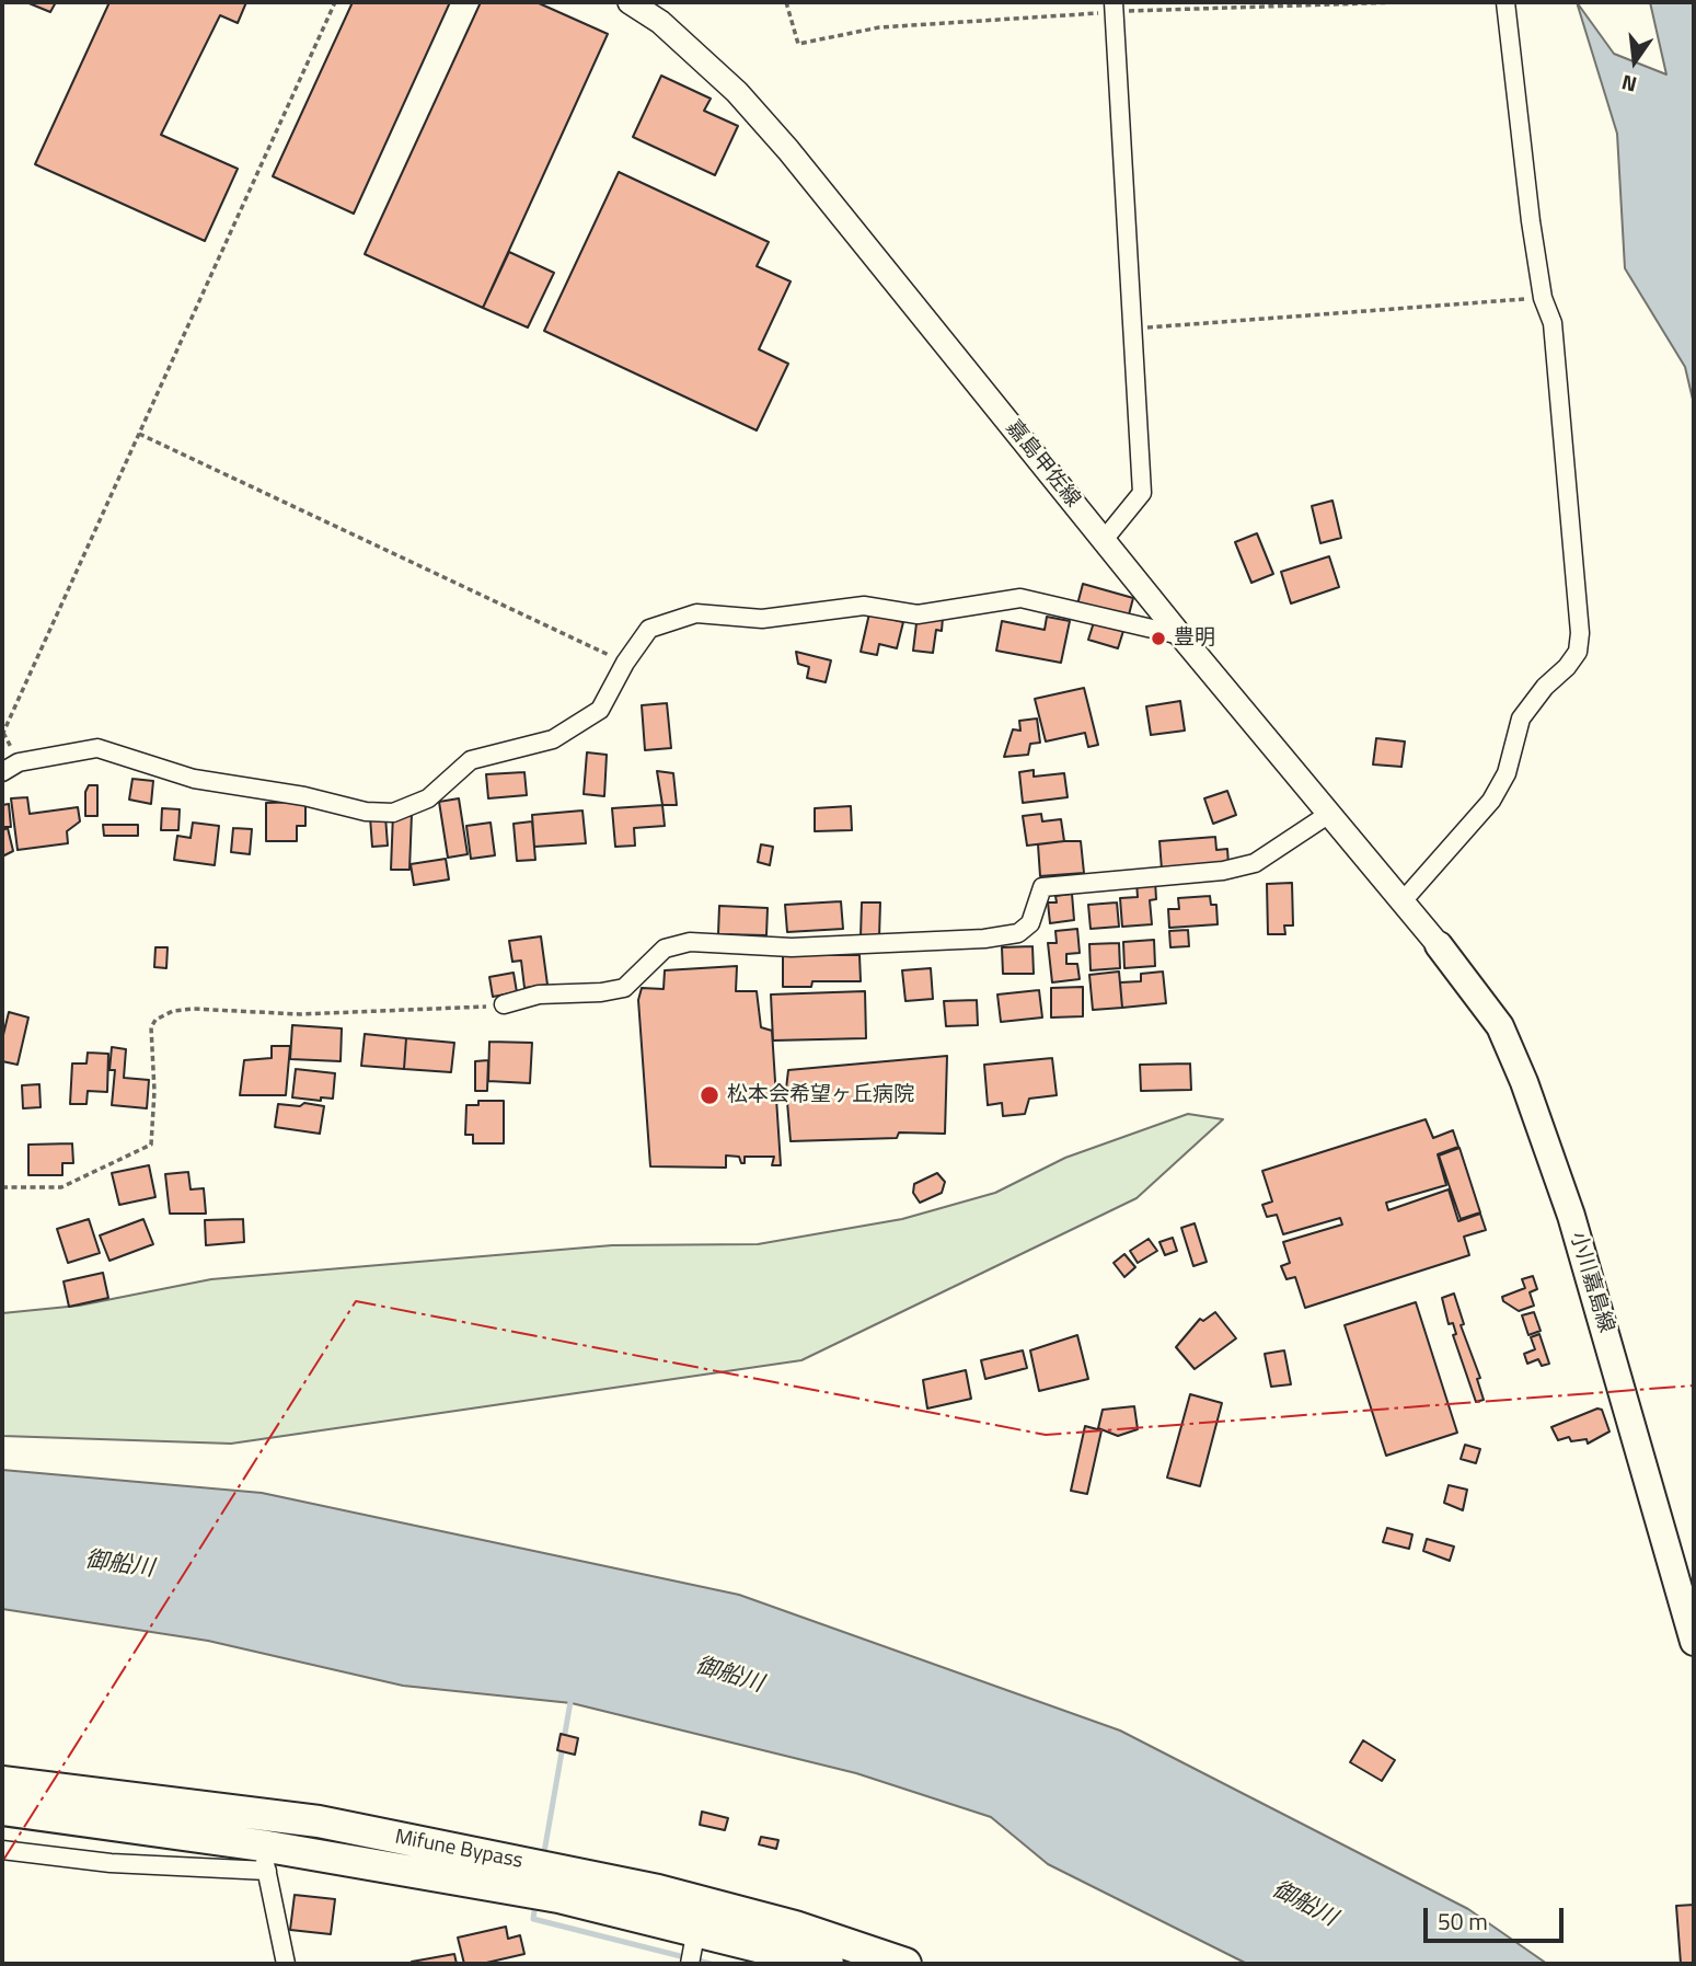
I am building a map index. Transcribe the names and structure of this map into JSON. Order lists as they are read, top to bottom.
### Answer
{
  "streets": {
    "highway": ["Mifune Bypass"],
    "main road": ["嘉島甲佐線", "小川嘉島線"]
  },
  "crossings": [
    ["嘉島甲佐線", "小川嘉島線"]
  ],
  "water": ["御船川"],
  "places": ["豊明", "松本会希望ヶ丘病院"],
  "scale_bar": "50 m",
  "north": "bottom"
}
